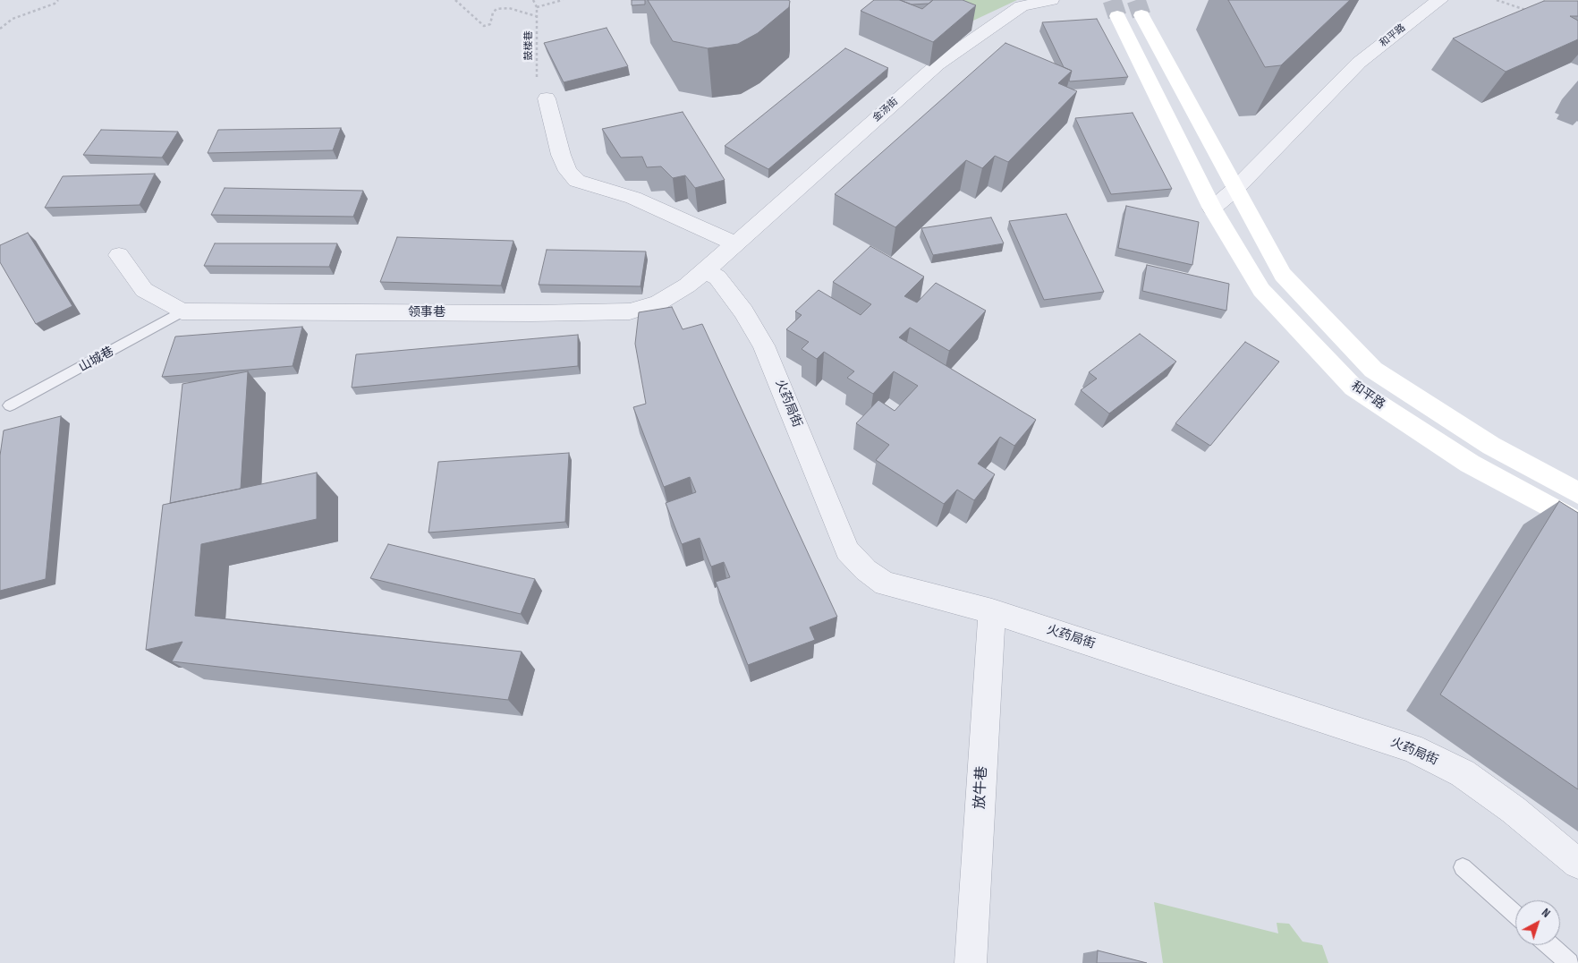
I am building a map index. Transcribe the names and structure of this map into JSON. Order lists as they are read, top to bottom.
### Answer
{
  "streets": {
    "main road": ["和平路"],
    "street": [
      "金汤街",
      "领事巷",
      "火药局街",
      "放牛巷"
    ],
    "lane": ["山城巷"],
    "path": ["鼓楼巷"]
  },
  "crossings": [
    ["金汤街", "领事巷"],
    ["领事巷", "山城巷"],
    ["领事巷", "火药局街"],
    ["火药局街", "放牛巷"]
  ],
  "north": "top right"
}
